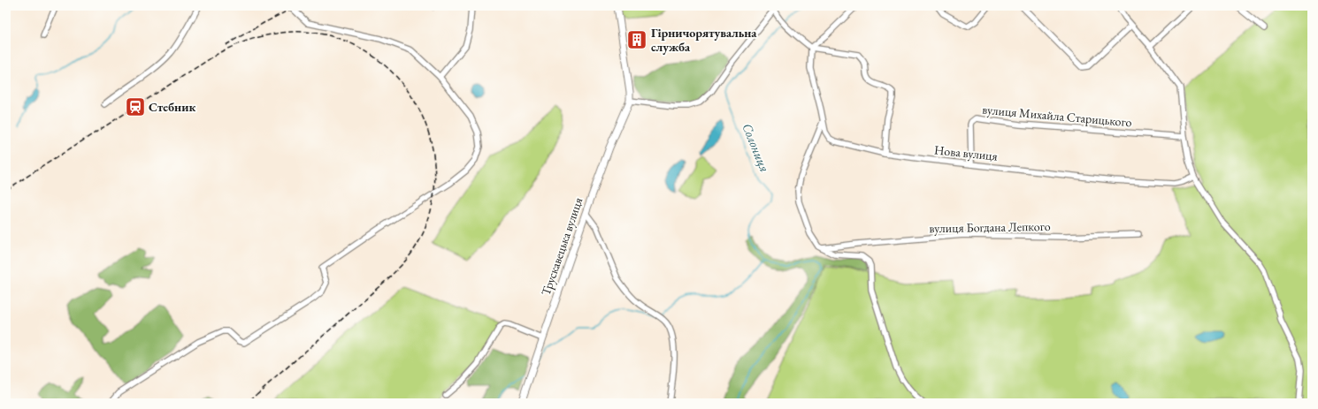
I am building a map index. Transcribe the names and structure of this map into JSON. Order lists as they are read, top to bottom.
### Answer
{
  "streets": {
    "street": [
      "вулиця Михайла Старицького",
      "Нова вулиця",
      "вулиця Богдана Лепкого",
      "Трускавецька вулиця"
    ]
  },
  "crossings": [
    ["вулиця Михайла Старицького", "Нова вулиця"]
  ],
  "water": ["Солониця"],
  "places": {
    "building": ["Гірничорятувальна служба"],
    "station": ["Стебник"]
  }
}
